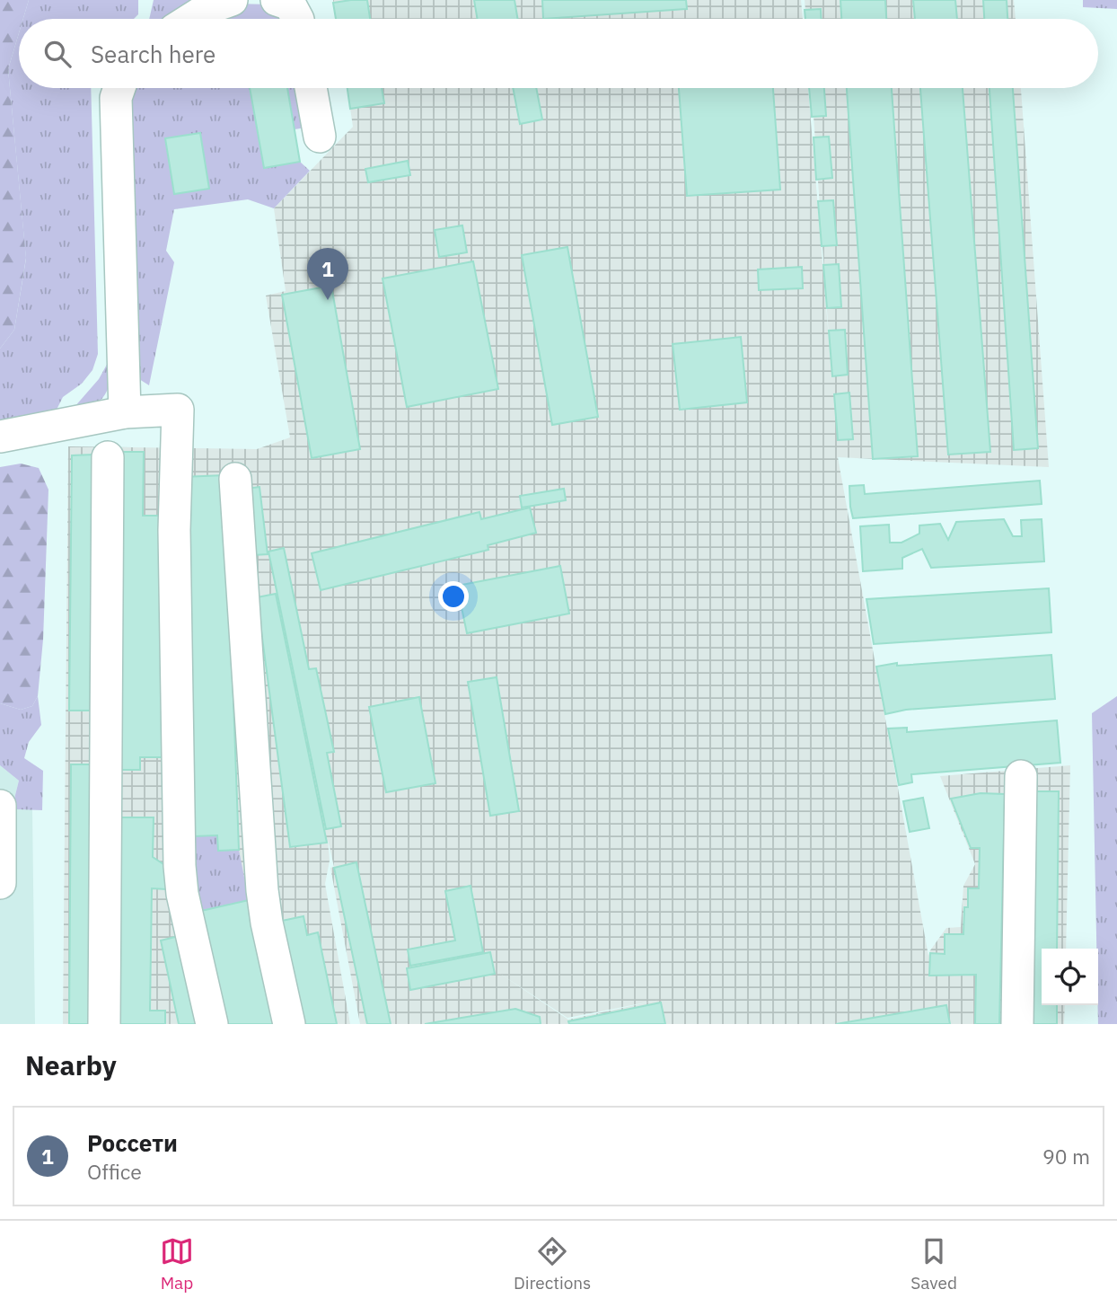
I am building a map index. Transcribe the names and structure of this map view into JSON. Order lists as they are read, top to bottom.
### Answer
{
  "page": {
    "search": "Search here",
    "pins": "1",
    "heading": "Nearby",
    "list": [
      {
        "mark": "1",
        "name": "Россети",
        "note": "Office",
        "value": "90 m"
      }
    ],
    "nav": ["Map", "Directions", "Saved"]
  }
}
